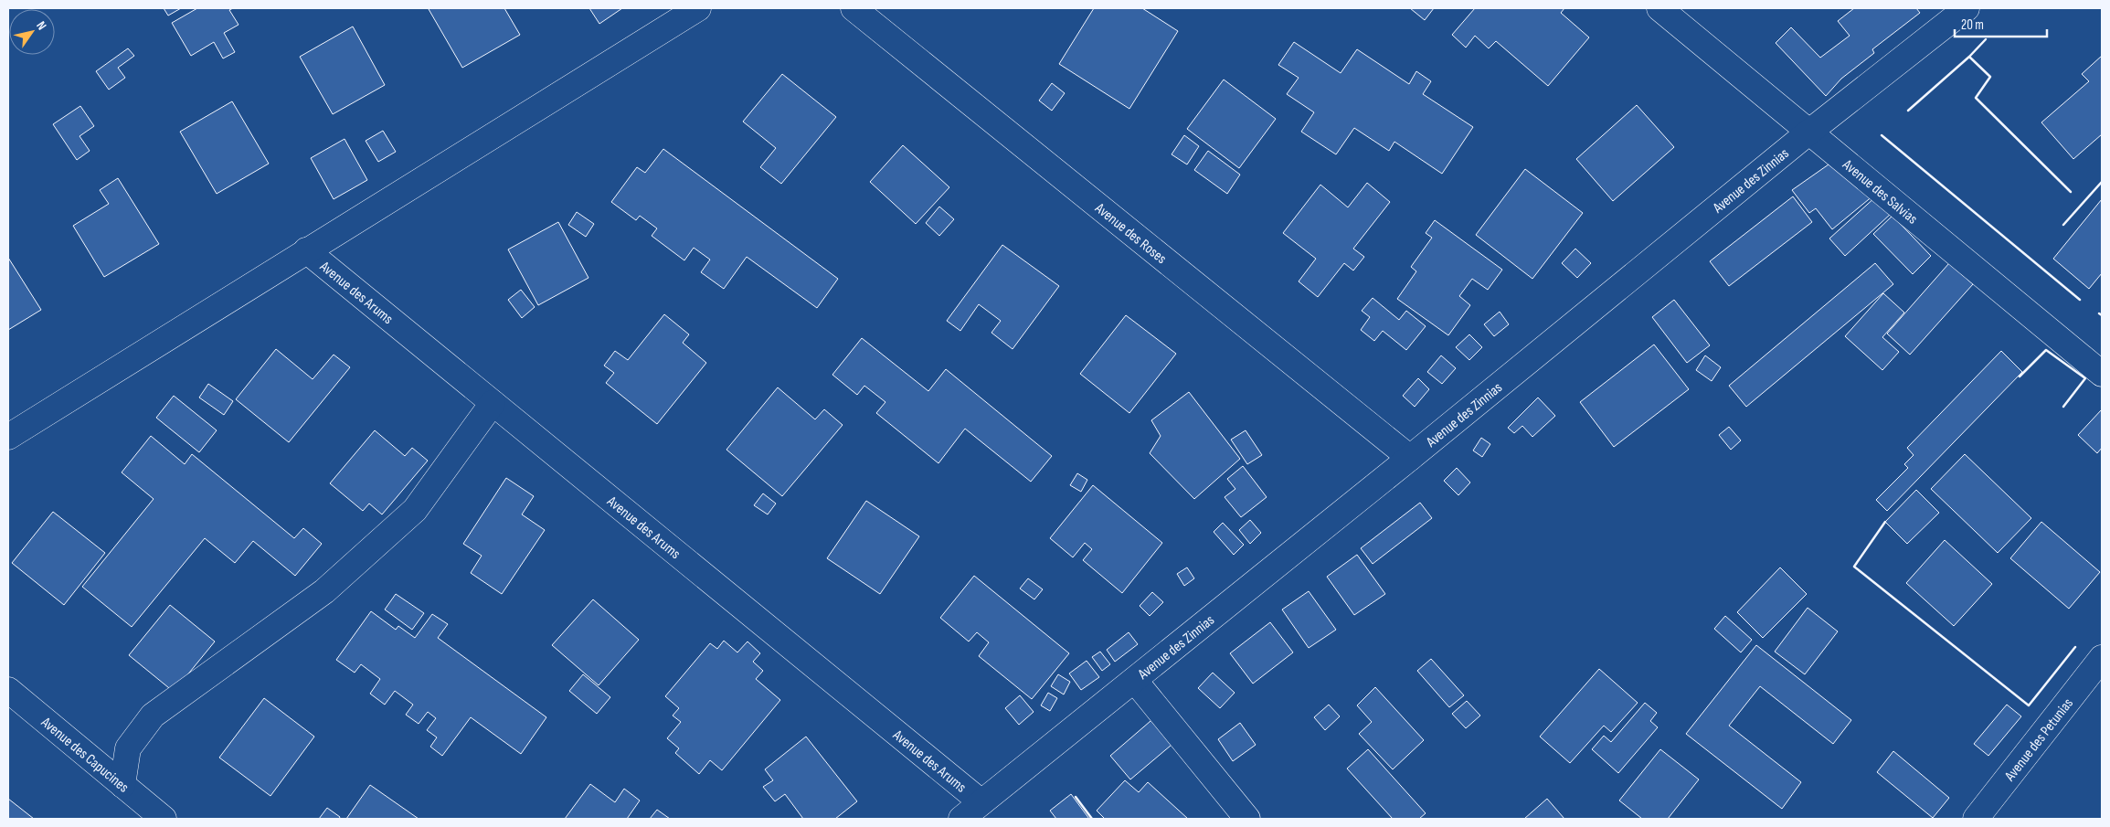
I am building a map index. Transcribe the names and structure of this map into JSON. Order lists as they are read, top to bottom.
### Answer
{
  "streets": {
    "street": [
      "Avenue des Zinnias",
      "Avenue des Salvias",
      "Avenue des Roses",
      "Avenue des Arums",
      "Avenue des Petunias",
      "Avenue des Capucines"
    ]
  },
  "crossings": [
    ["Avenue des Zinnias", "Avenue des Salvias"],
    ["Avenue des Zinnias", "Avenue des Roses"],
    ["Avenue des Zinnias", "Avenue des Arums"]
  ],
  "scale_bar": "20 m",
  "north": "top right"
}
